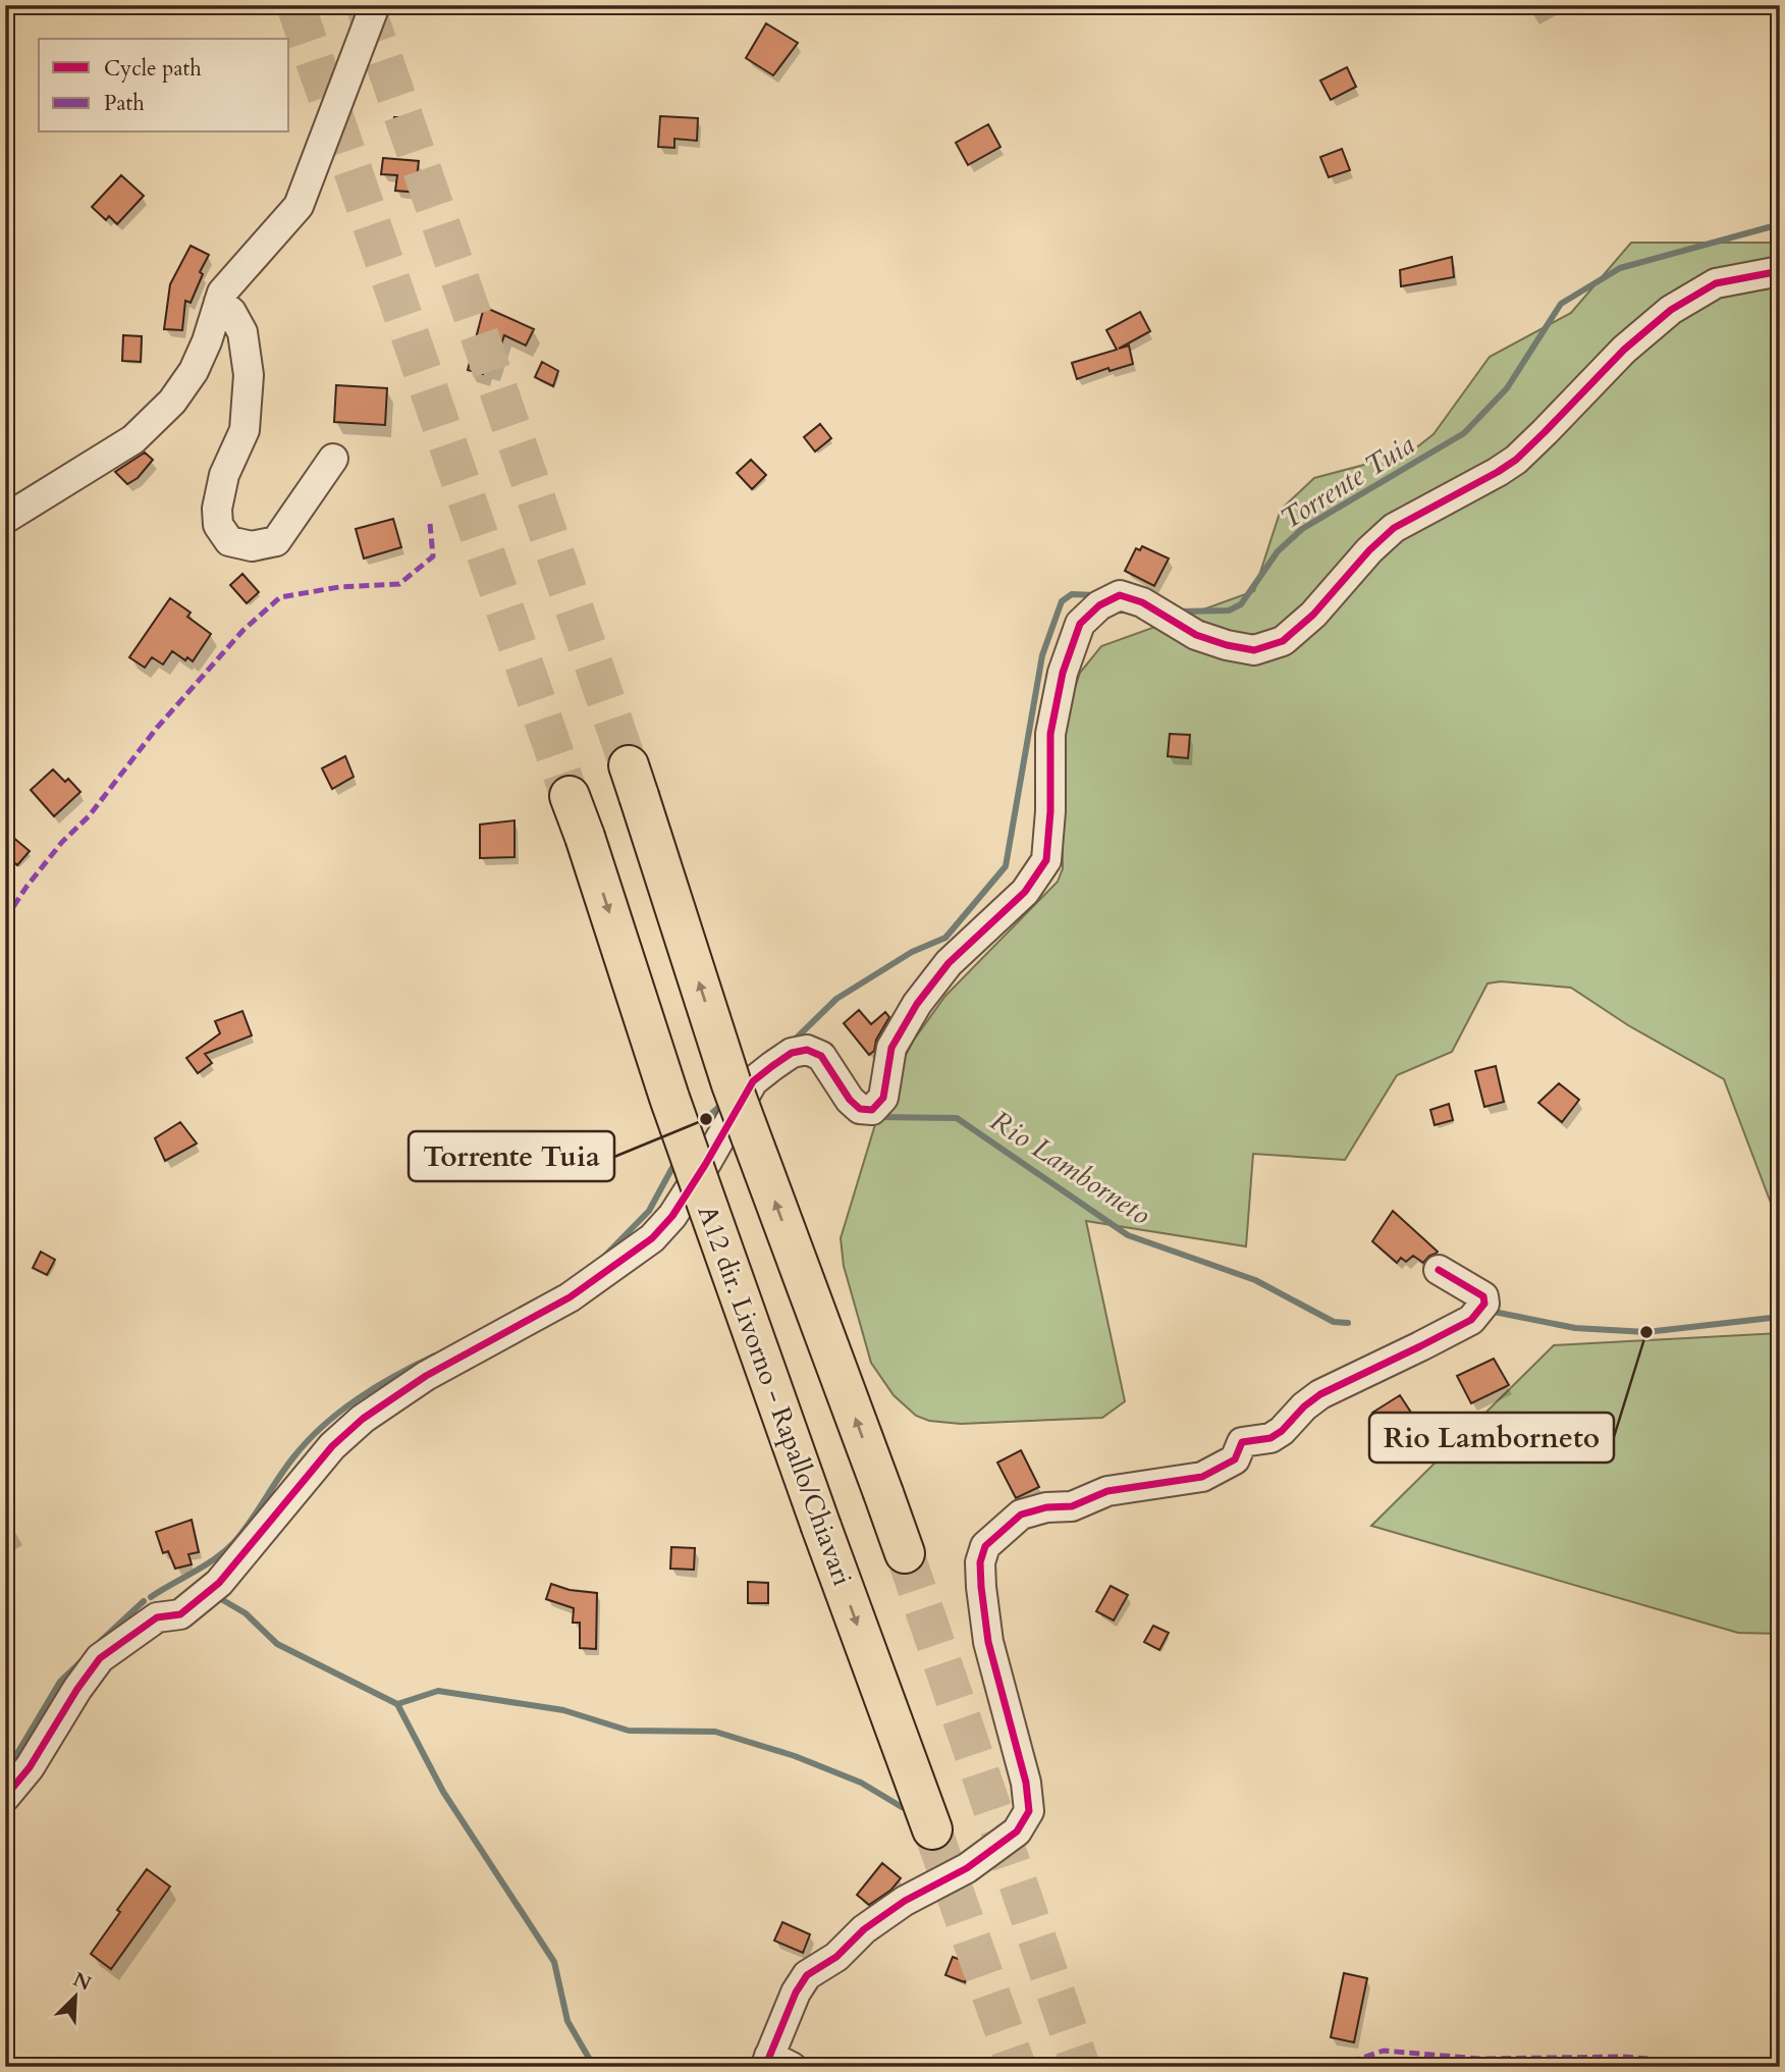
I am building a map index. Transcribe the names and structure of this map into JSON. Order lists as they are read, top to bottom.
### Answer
{
  "streets": {
    "highway": ["A12 dir. Livorno - Rapallo/Chiavari"]
  },
  "water": ["Torrente Tuia", "Rio Lamborneto"],
  "places": ["Torrente Tuia", "Rio Lamborneto"],
  "legend": ["Cycle path", "Path"],
  "north": "top right"
}
